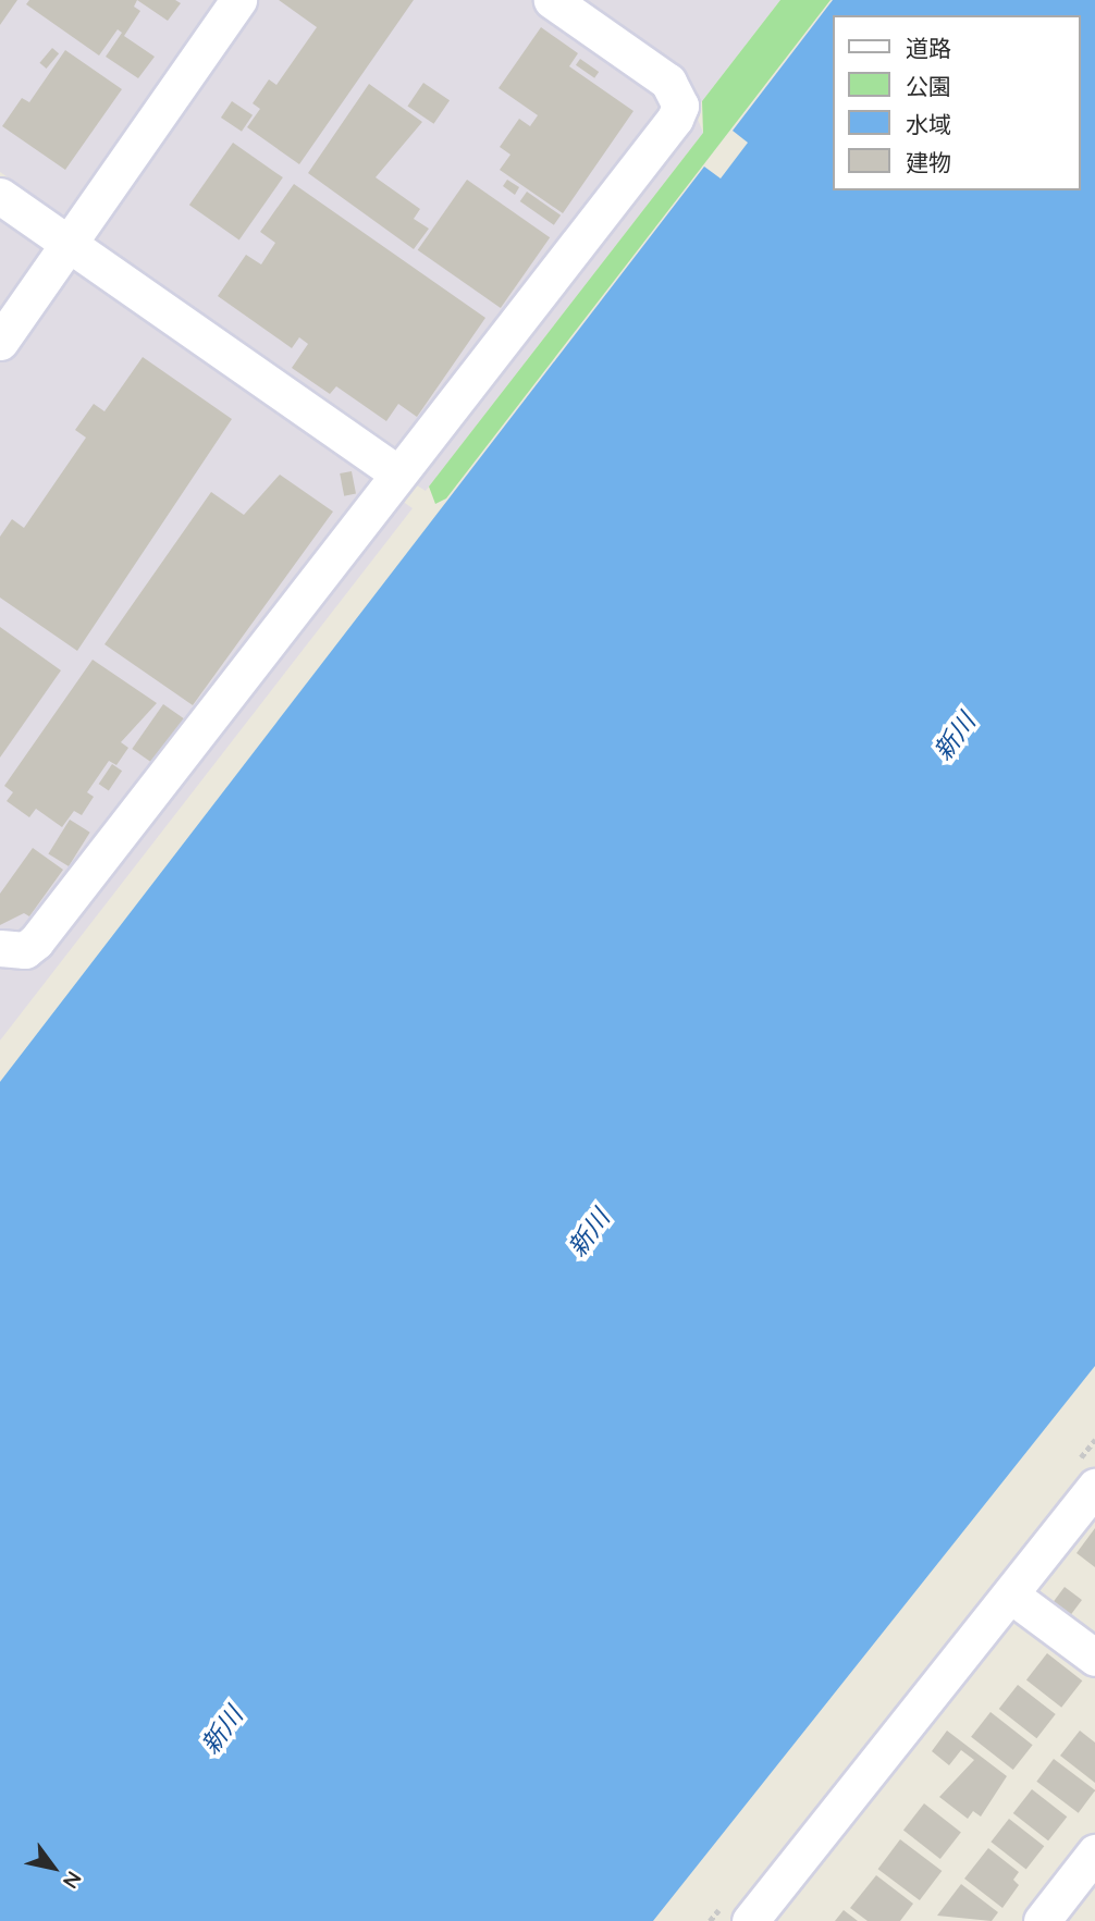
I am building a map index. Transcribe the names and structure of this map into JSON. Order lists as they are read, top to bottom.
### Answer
{
  "water": ["新川"],
  "legend": [
    "道路",
    "公園",
    "水域",
    "建物"
  ],
  "north": "bottom right"
}
